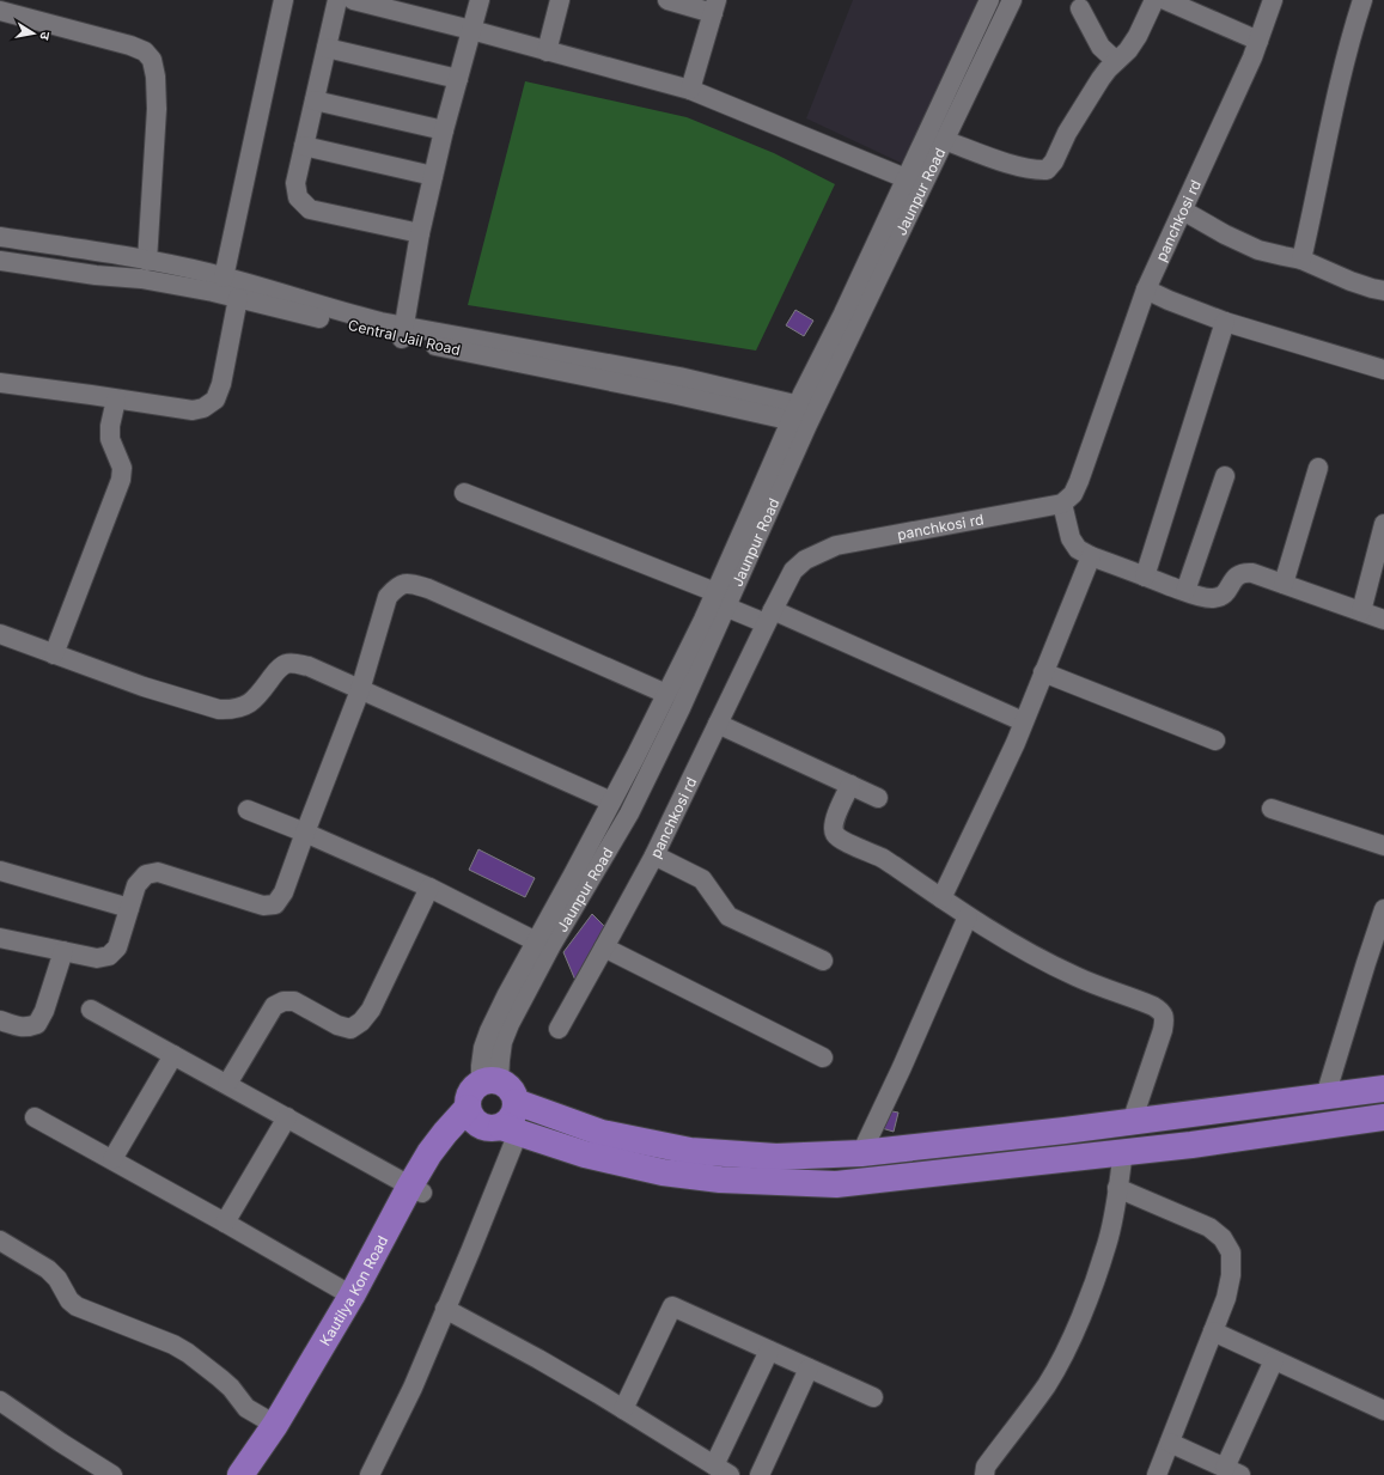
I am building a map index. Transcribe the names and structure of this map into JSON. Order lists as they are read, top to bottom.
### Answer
{
  "streets": {
    "highway": ["Kautilya Kon Road"],
    "street": ["Jaunpur Road", "panchkosi rd", "Central Jail Road"]
  },
  "crossings": [
    ["Jaunpur Road", "Central Jail Road"],
    ["Jaunpur Road", "Kautilya Kon Road"]
  ],
  "north": "right"
}
